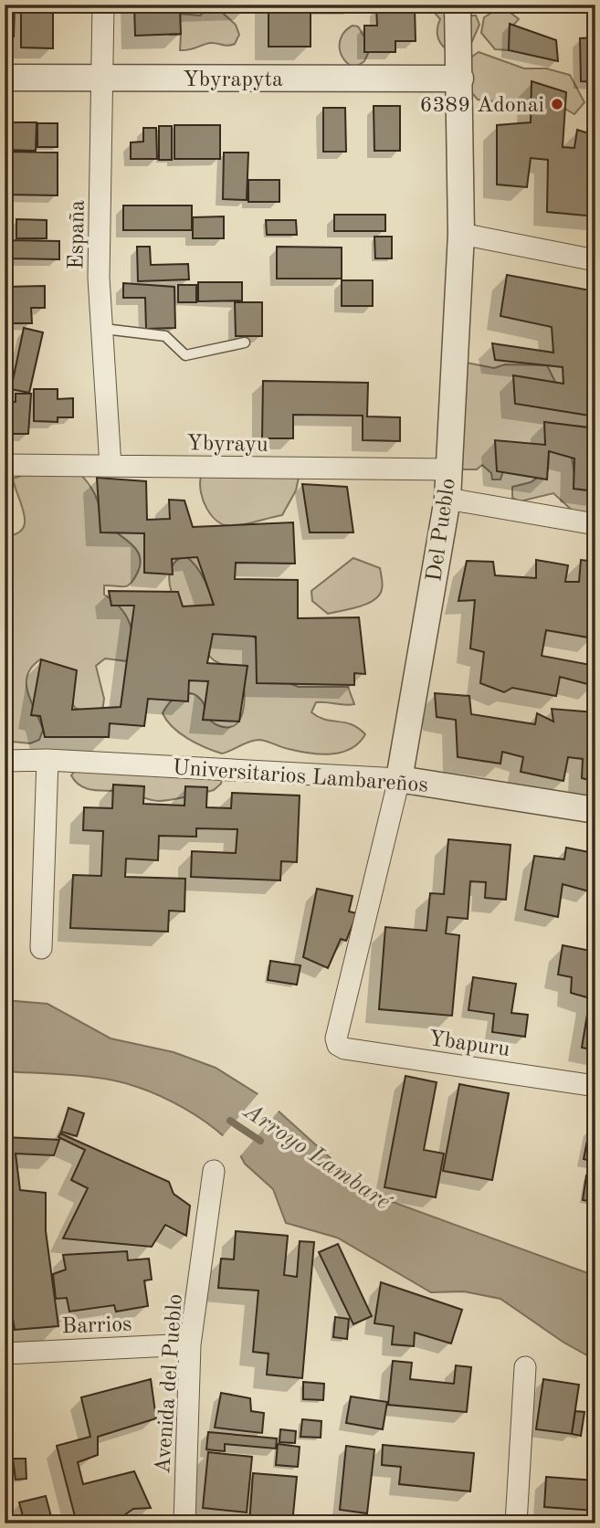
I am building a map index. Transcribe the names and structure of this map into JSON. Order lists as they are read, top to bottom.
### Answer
{
  "streets": {
    "street": [
      "Ybyrapyta",
      "España",
      "Ybyrayu",
      "Del Pueblo",
      "Universitarios Lambareños",
      "Ybapuru",
      "Barrios",
      "Avenida del Pueblo"
    ]
  },
  "crossings": [
    ["Ybyrapyta", "España"],
    ["Ybyrapyta", "Del Pueblo"],
    ["España", "Ybyrayu"],
    ["Ybyrayu", "Del Pueblo"],
    ["Del Pueblo", "Universitarios Lambareños"],
    ["Del Pueblo", "Ybapuru"],
    ["Barrios", "Avenida del Pueblo"]
  ],
  "water": ["Arroyo Lambaré"],
  "places": ["6389 Adonai"]
}
